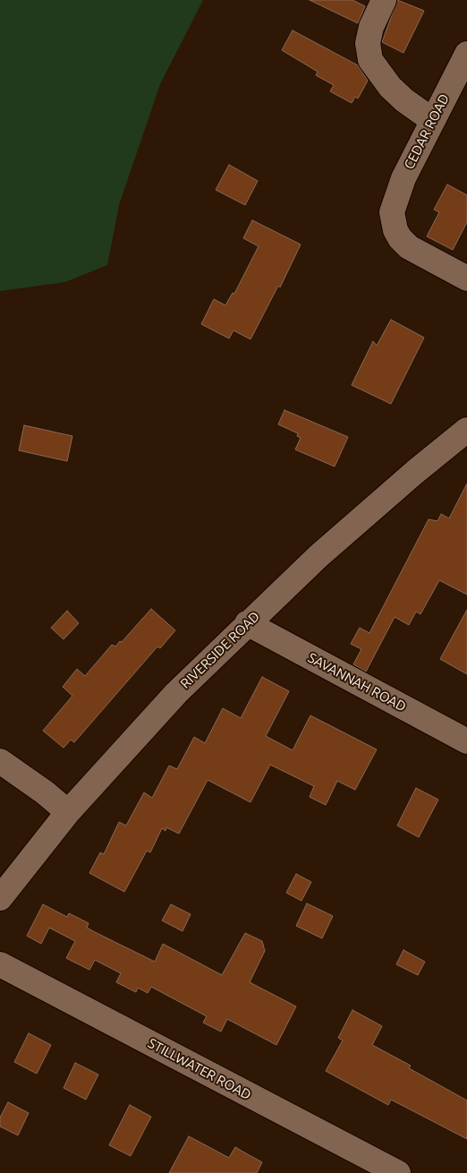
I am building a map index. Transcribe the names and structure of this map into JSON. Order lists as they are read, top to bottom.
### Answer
{
  "streets": {
    "street": [
      "CEDAR ROAD",
      "RIVERSIDE ROAD",
      "SAVANNAH ROAD",
      "STILLWATER ROAD"
    ]
  },
  "crossings": [
    ["RIVERSIDE ROAD", "SAVANNAH ROAD"]
  ]
}
